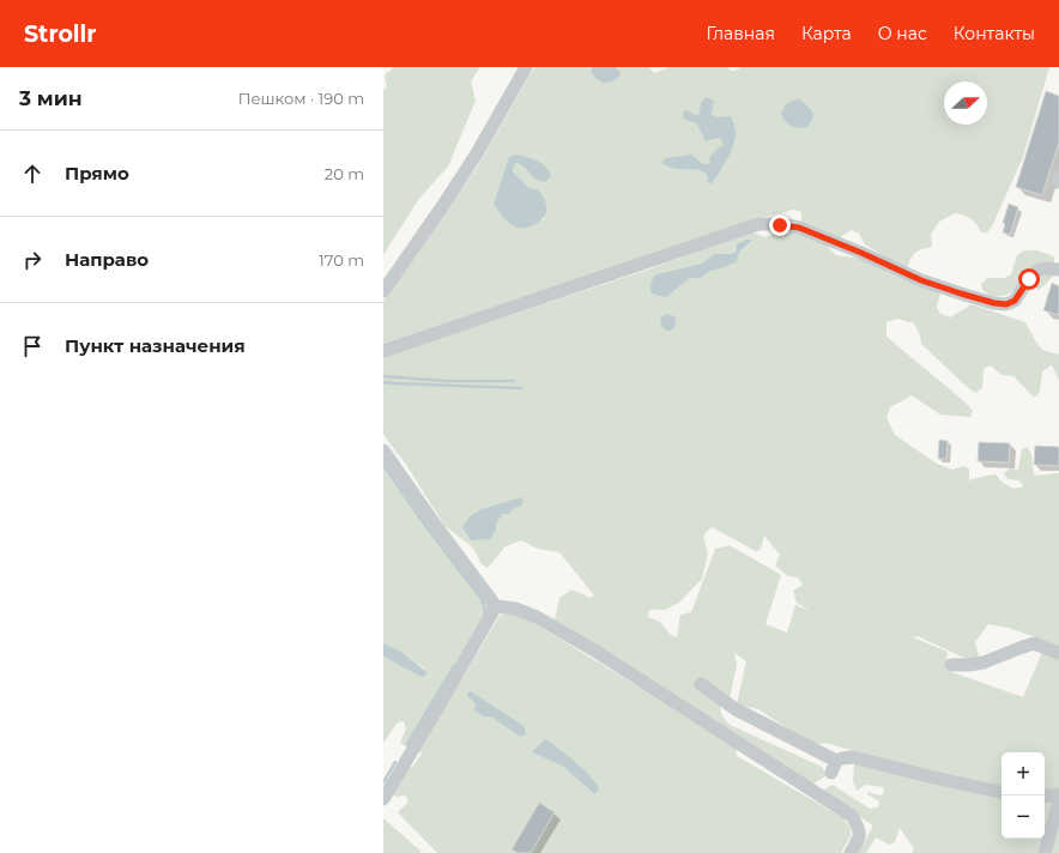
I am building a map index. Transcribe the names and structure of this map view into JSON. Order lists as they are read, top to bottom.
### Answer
{
  "north": "right",
  "page": {
    "header": "Strollr",
    "nav": [
      "Главная",
      "Карта",
      "О нас",
      "Контакты"
    ],
    "heading": ["3 мин", "Пешком · 190 m"],
    "list": [
      ["Прямо", "20 m"],
      ["Направо", "170 m"],
      "Пункт назначения"
    ],
    "map_buttons": ["+", "−"]
  }
}
